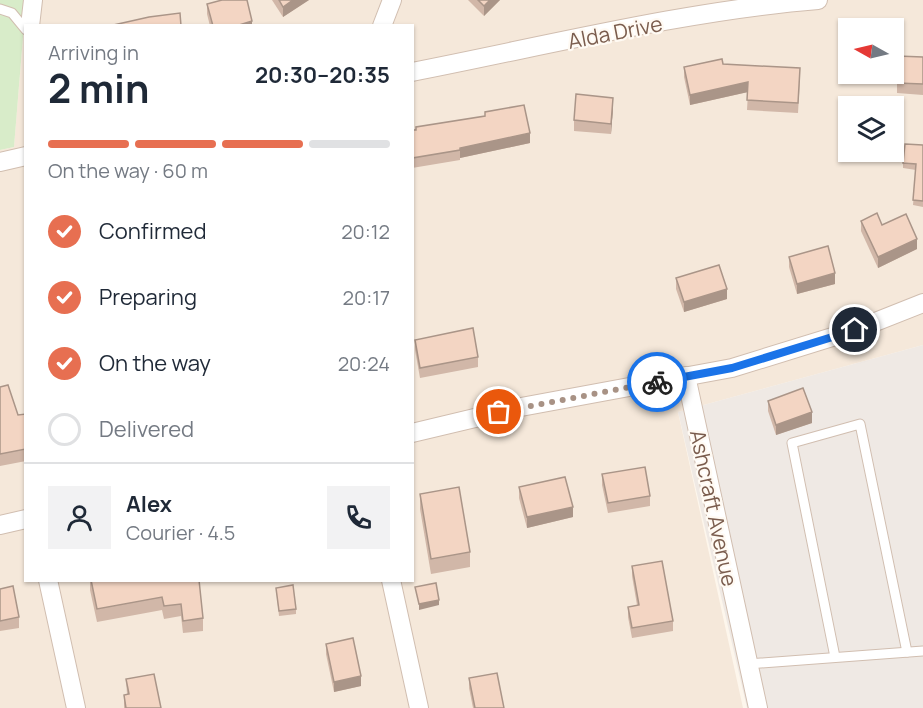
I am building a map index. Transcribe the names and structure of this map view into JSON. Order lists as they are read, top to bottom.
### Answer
{
  "streets": {
    "street": ["Alda Drive", "Ashcraft Avenue"]
  },
  "north": "left",
  "page": {
    "heading": ["2 min", "Arriving in", "20:30–20:35"],
    "panel": ["Alex", "Courier · 4.5"],
    "bar": "On the way · 60 m",
    "list": [
      ["Confirmed", "20:12"],
      ["Preparing", "20:17"],
      ["On the way", "20:24"],
      "Delivered"
    ]
  }
}
